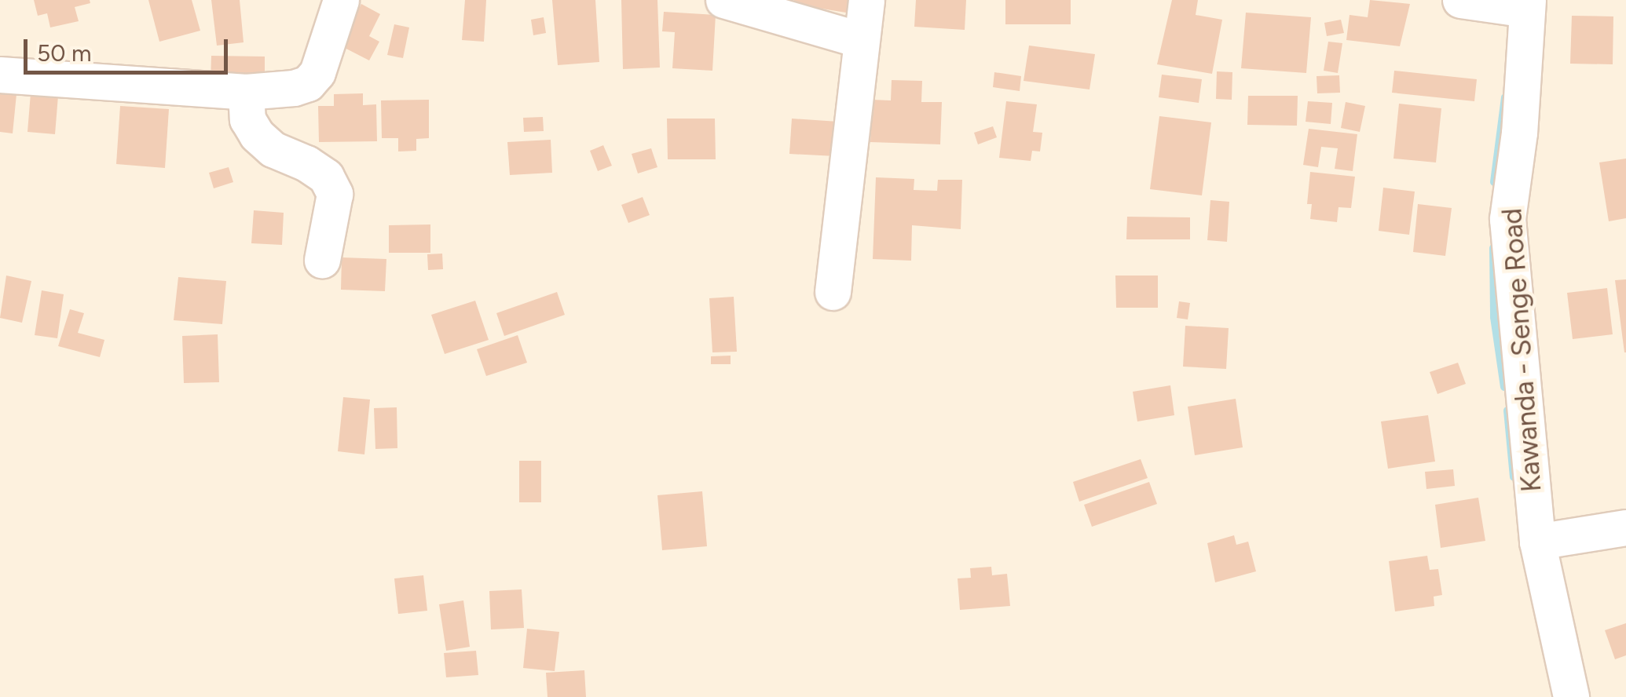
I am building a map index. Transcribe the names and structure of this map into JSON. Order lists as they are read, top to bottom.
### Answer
{
  "streets": {
    "street": ["Kawanda - Senge Road"]
  },
  "scale_bar": "50 m"
}
